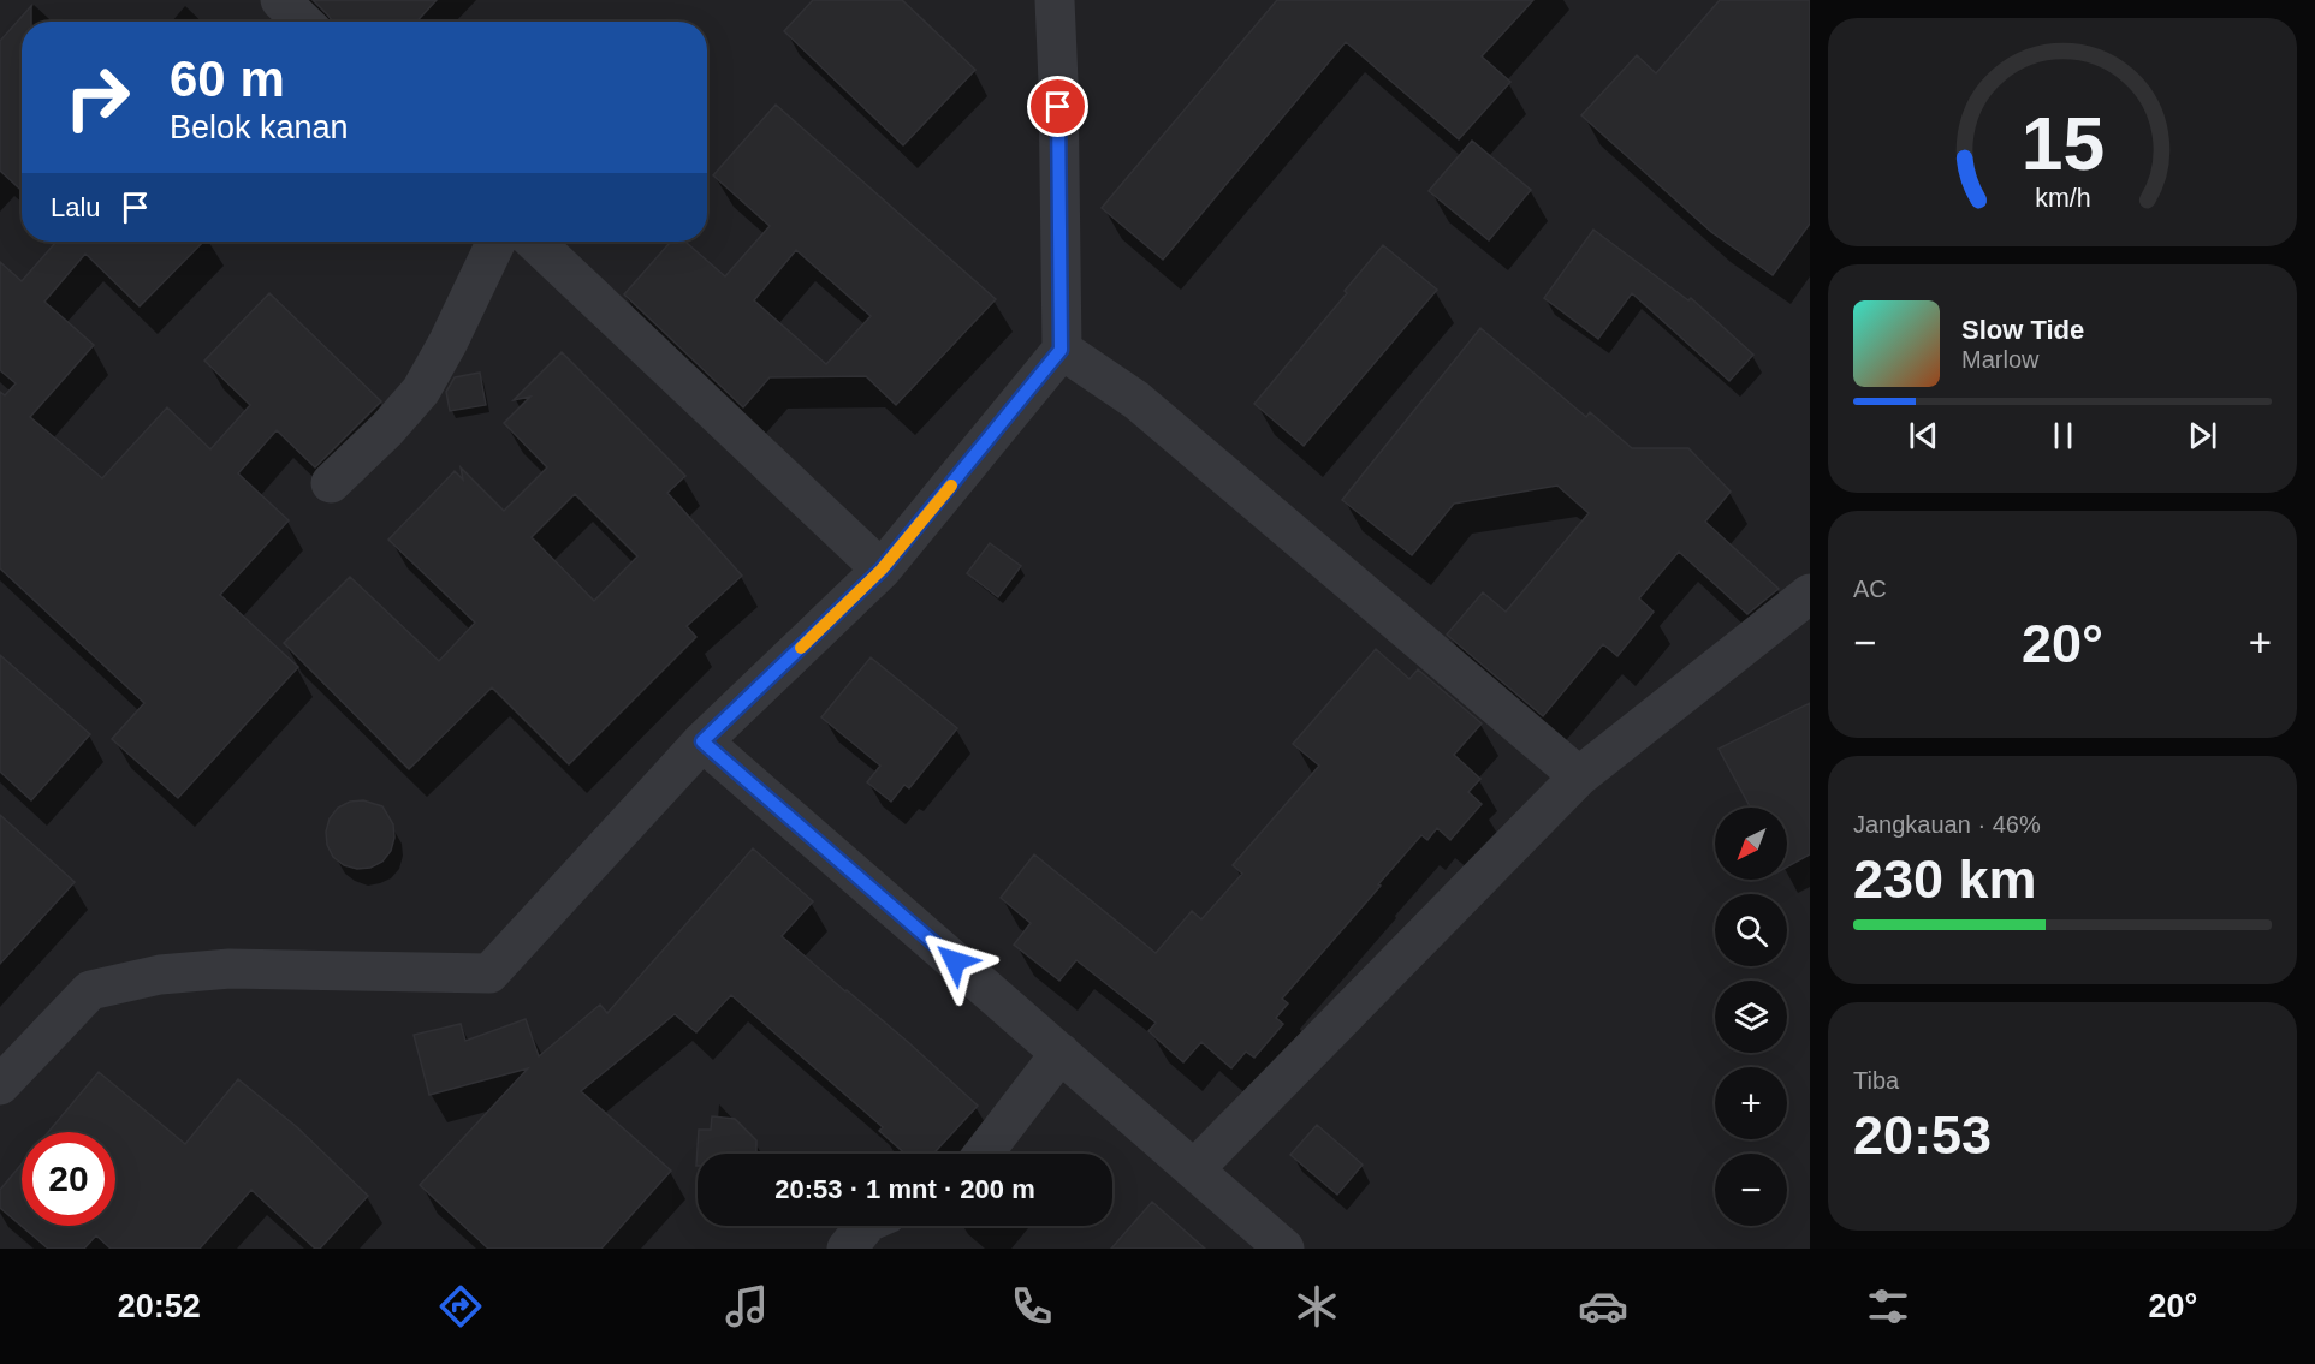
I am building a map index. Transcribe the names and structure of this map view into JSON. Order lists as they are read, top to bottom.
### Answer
{
  "north": "bottom left",
  "page": {
    "turn": ["60 m", "Belok kanan"],
    "then": "Lalu",
    "song": ["Slow Tide", "Marlow"],
    "tile": [
      "AC",
      ["Jangkauan · 46%", "230 km"],
      ["Tiba", "20:53"]
    ],
    "heat": ["−", "20°", "+"],
    "map_buttons": ["+", "−"],
    "limit": "20",
    "trip": "20:53 · 1 mnt · 200 m",
    "tabs": ["20:52", "20°"],
    "gauge": ["15", "km/h"]
  }
}
